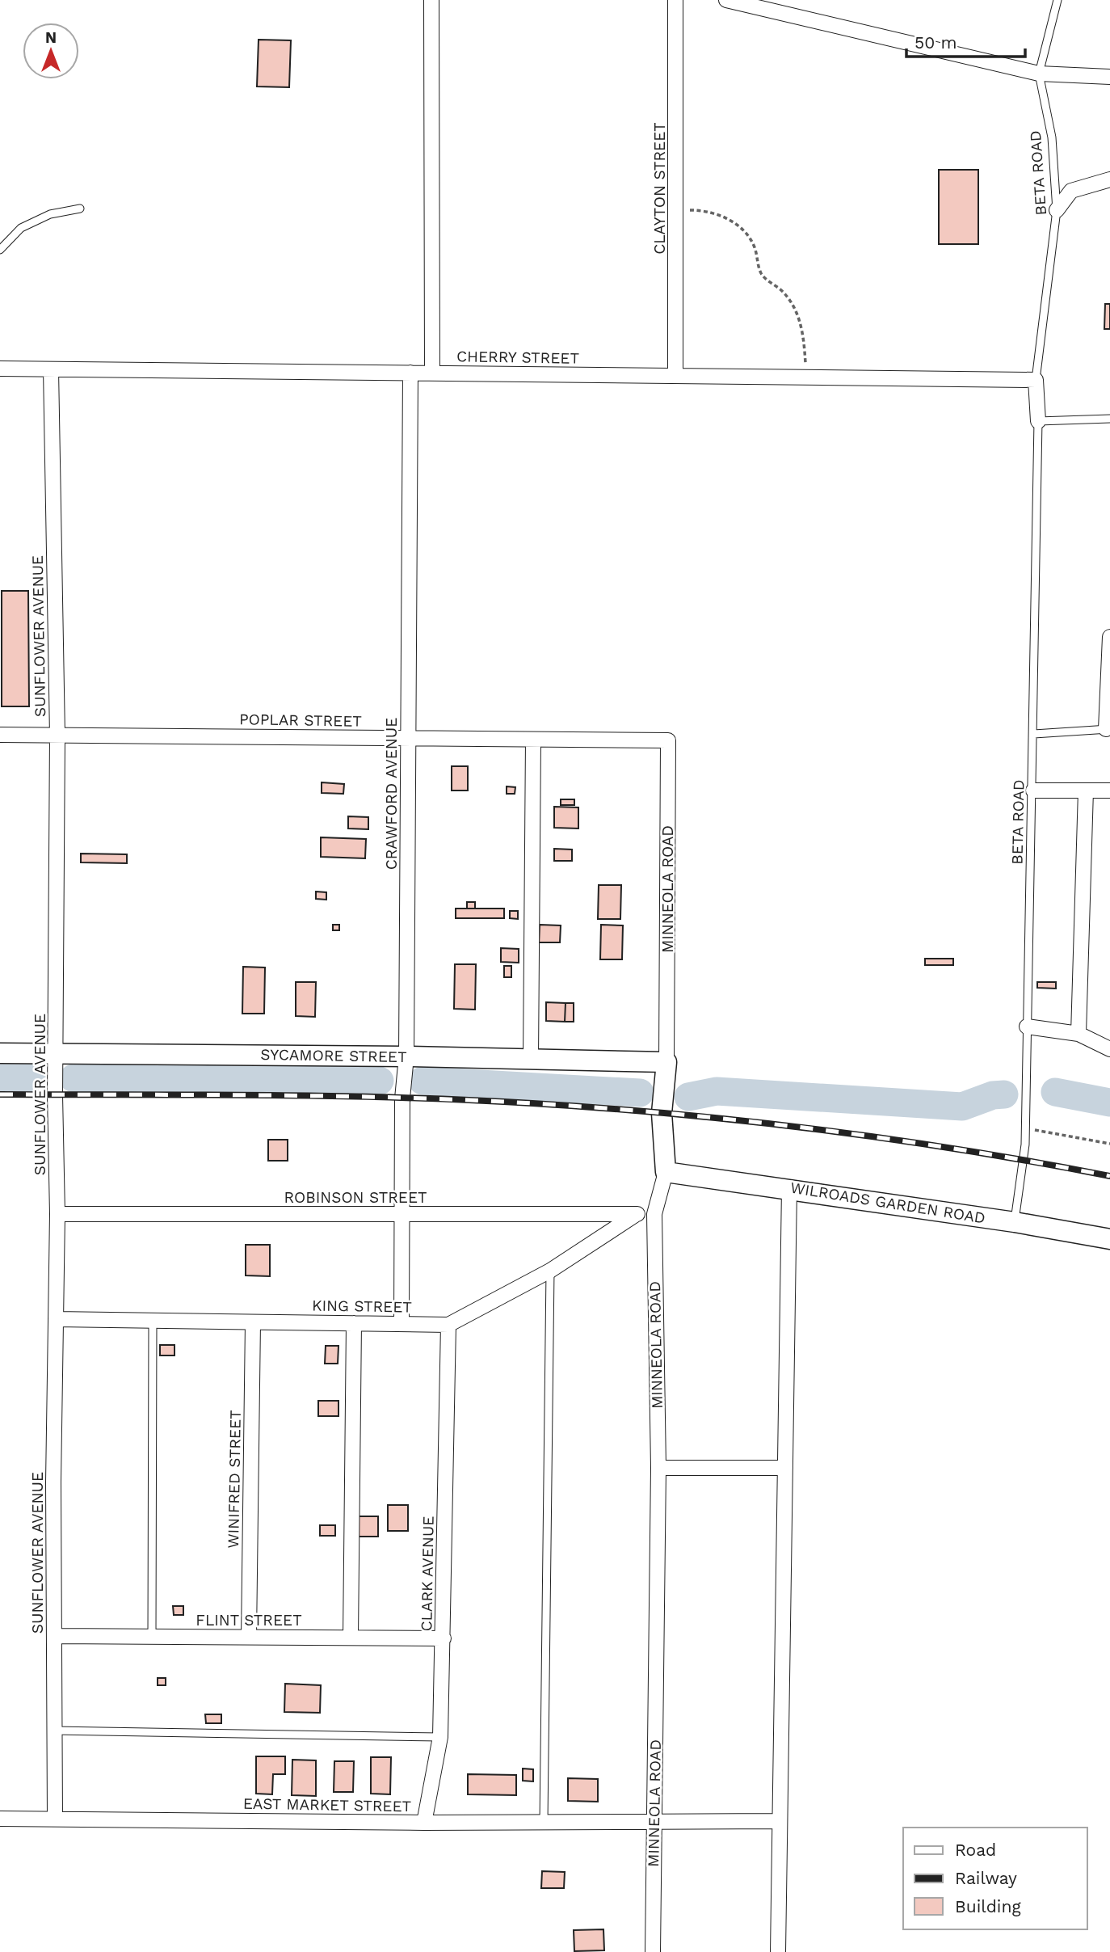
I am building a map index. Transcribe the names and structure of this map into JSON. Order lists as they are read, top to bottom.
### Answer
{
  "streets": {
    "street": [
      "CLAYTON STREET",
      "CHERRY STREET",
      "SUNFLOWER AVENUE",
      "POPLAR STREET",
      "CRAWFORD AVENUE",
      "MINNEOLA ROAD",
      "SYCAMORE STREET",
      "ROBINSON STREET",
      "WILROADS GARDEN ROAD",
      "KING STREET",
      "WINIFRED STREET",
      "CLARK AVENUE",
      "FLINT STREET",
      "EAST MARKET STREET"
    ],
    "lane": ["BETA ROAD"]
  },
  "crossings": [
    ["BETA ROAD", "CHERRY STREET"],
    ["BETA ROAD", "WILROADS GARDEN ROAD"],
    ["CLAYTON STREET", "CHERRY STREET"],
    ["CHERRY STREET", "SUNFLOWER AVENUE"],
    ["CHERRY STREET", "CRAWFORD AVENUE"],
    ["SUNFLOWER AVENUE", "POPLAR STREET"],
    ["SUNFLOWER AVENUE", "SYCAMORE STREET"],
    ["SUNFLOWER AVENUE", "ROBINSON STREET"],
    ["SUNFLOWER AVENUE", "KING STREET"],
    ["SUNFLOWER AVENUE", "FLINT STREET"],
    ["SUNFLOWER AVENUE", "EAST MARKET STREET"],
    ["POPLAR STREET", "CRAWFORD AVENUE"],
    ["POPLAR STREET", "MINNEOLA ROAD"],
    ["CRAWFORD AVENUE", "SYCAMORE STREET"],
    ["CRAWFORD AVENUE", "ROBINSON STREET"],
    ["CRAWFORD AVENUE", "KING STREET"],
    ["MINNEOLA ROAD", "SYCAMORE STREET"],
    ["MINNEOLA ROAD", "ROBINSON STREET"],
    ["MINNEOLA ROAD", "WILROADS GARDEN ROAD"],
    ["MINNEOLA ROAD", "EAST MARKET STREET"],
    ["ROBINSON STREET", "KING STREET"],
    ["KING STREET", "WINIFRED STREET"],
    ["KING STREET", "CLARK AVENUE"],
    ["WINIFRED STREET", "FLINT STREET"],
    ["CLARK AVENUE", "FLINT STREET"],
    ["CLARK AVENUE", "EAST MARKET STREET"]
  ],
  "legend": ["Road", "Railway", "Building"],
  "scale_bar": "50 m",
  "north": "top"
}
